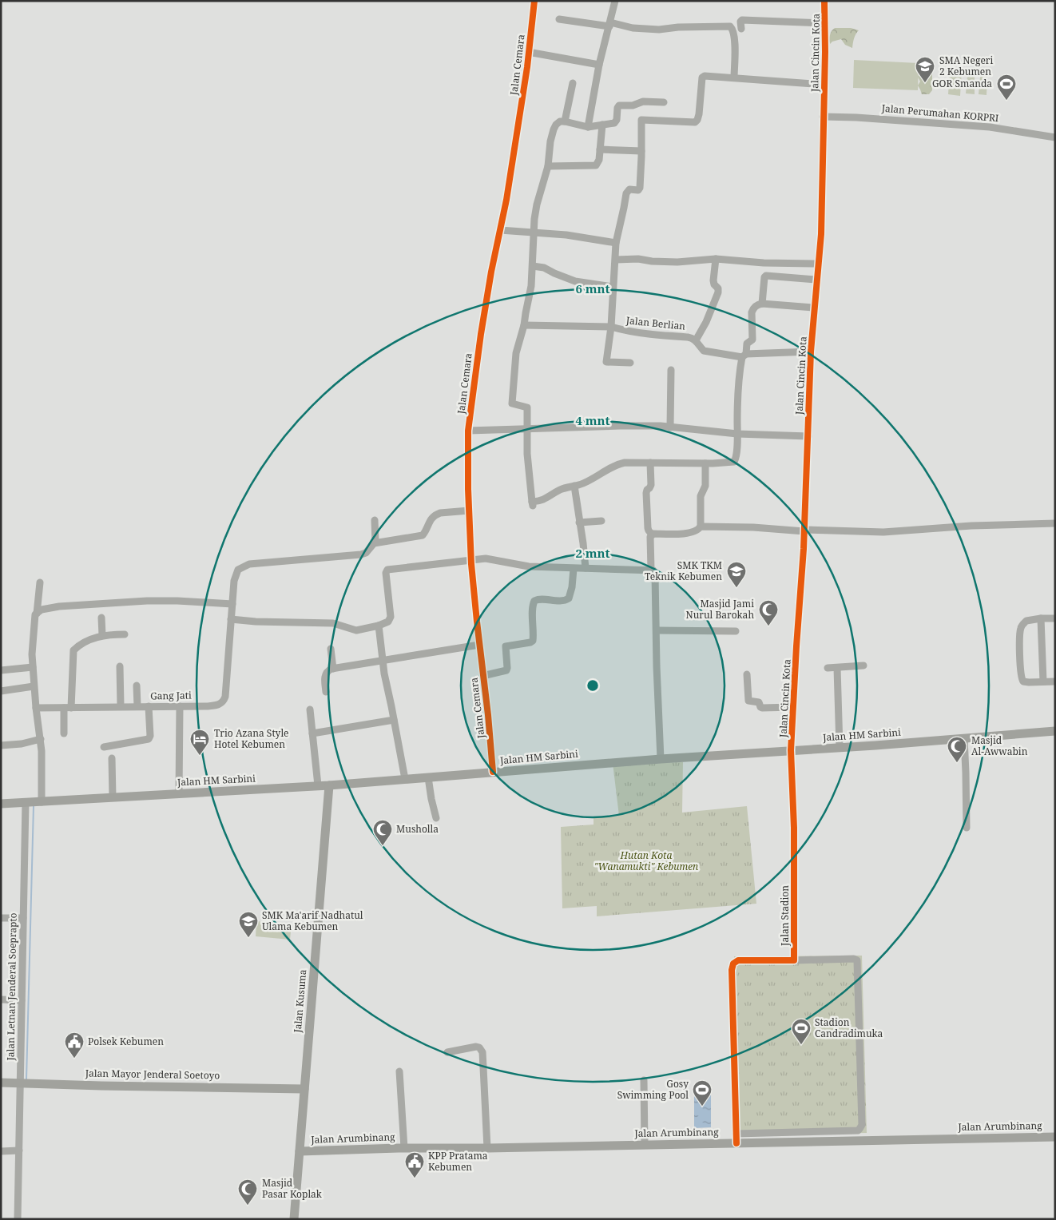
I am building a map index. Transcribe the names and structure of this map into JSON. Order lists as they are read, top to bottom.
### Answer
{
  "streets": {
    "main road": [
      "Jalan HM Sarbini",
      "Jalan Kusuma",
      "Jalan Mayor Jenderal Soetoyo",
      "Jalan Arumbinang"
    ],
    "street": [
      "Jalan Cincin Kota",
      "Jalan Cemara",
      "Jalan Perumahan KORPRI",
      "Jalan Berlian",
      "Gang Jati",
      "Jalan Stadion",
      "Jalan Letnan Jenderal Soeprapto"
    ]
  },
  "crossings": [
    ["Jalan Cincin Kota", "Jalan Perumahan KORPRI"],
    ["Jalan Cincin Kota", "Jalan Berlian"],
    ["Jalan Cincin Kota", "Jalan HM Sarbini"],
    ["Jalan Cincin Kota", "Jalan Stadion"],
    ["Jalan Cemara", "Jalan HM Sarbini"],
    ["Gang Jati", "Jalan Letnan Jenderal Soeprapto"],
    ["Jalan HM Sarbini", "Jalan Stadion"],
    ["Jalan HM Sarbini", "Jalan Letnan Jenderal Soeprapto"],
    ["Jalan HM Sarbini", "Jalan Kusuma"],
    ["Jalan Stadion", "Jalan Arumbinang"],
    ["Jalan Letnan Jenderal Soeprapto", "Jalan Mayor Jenderal Soetoyo"],
    ["Jalan Kusuma", "Jalan Mayor Jenderal Soetoyo"],
    ["Jalan Kusuma", "Jalan Arumbinang"]
  ],
  "parks": ["Hutan Kota \"Wanamukti\" Kebumen"],
  "places": {
    "school or university": ["SMA Negeri 2 Kebumen", "SMK TKM Teknik Kebumen", "SMK Ma'arif Nadhatul Ulama Kebumen"],
    "sports": ["GOR Smanda", "Stadion Candradimuka", "Gosy Swimming Pool"],
    "mosque": [
      "Masjid Jami Nurul Barokah",
      "Masjid Al-Awwabin",
      "Musholla",
      "Masjid Pasar Koplak"
    ],
    "hotel": ["Trio Azana Style Hotel Kebumen"],
    "public building": ["Polsek Kebumen", "KPP Pratama Kebumen"]
  },
  "rings": ["6 mnt", "4 mnt", "2 mnt"]
}
